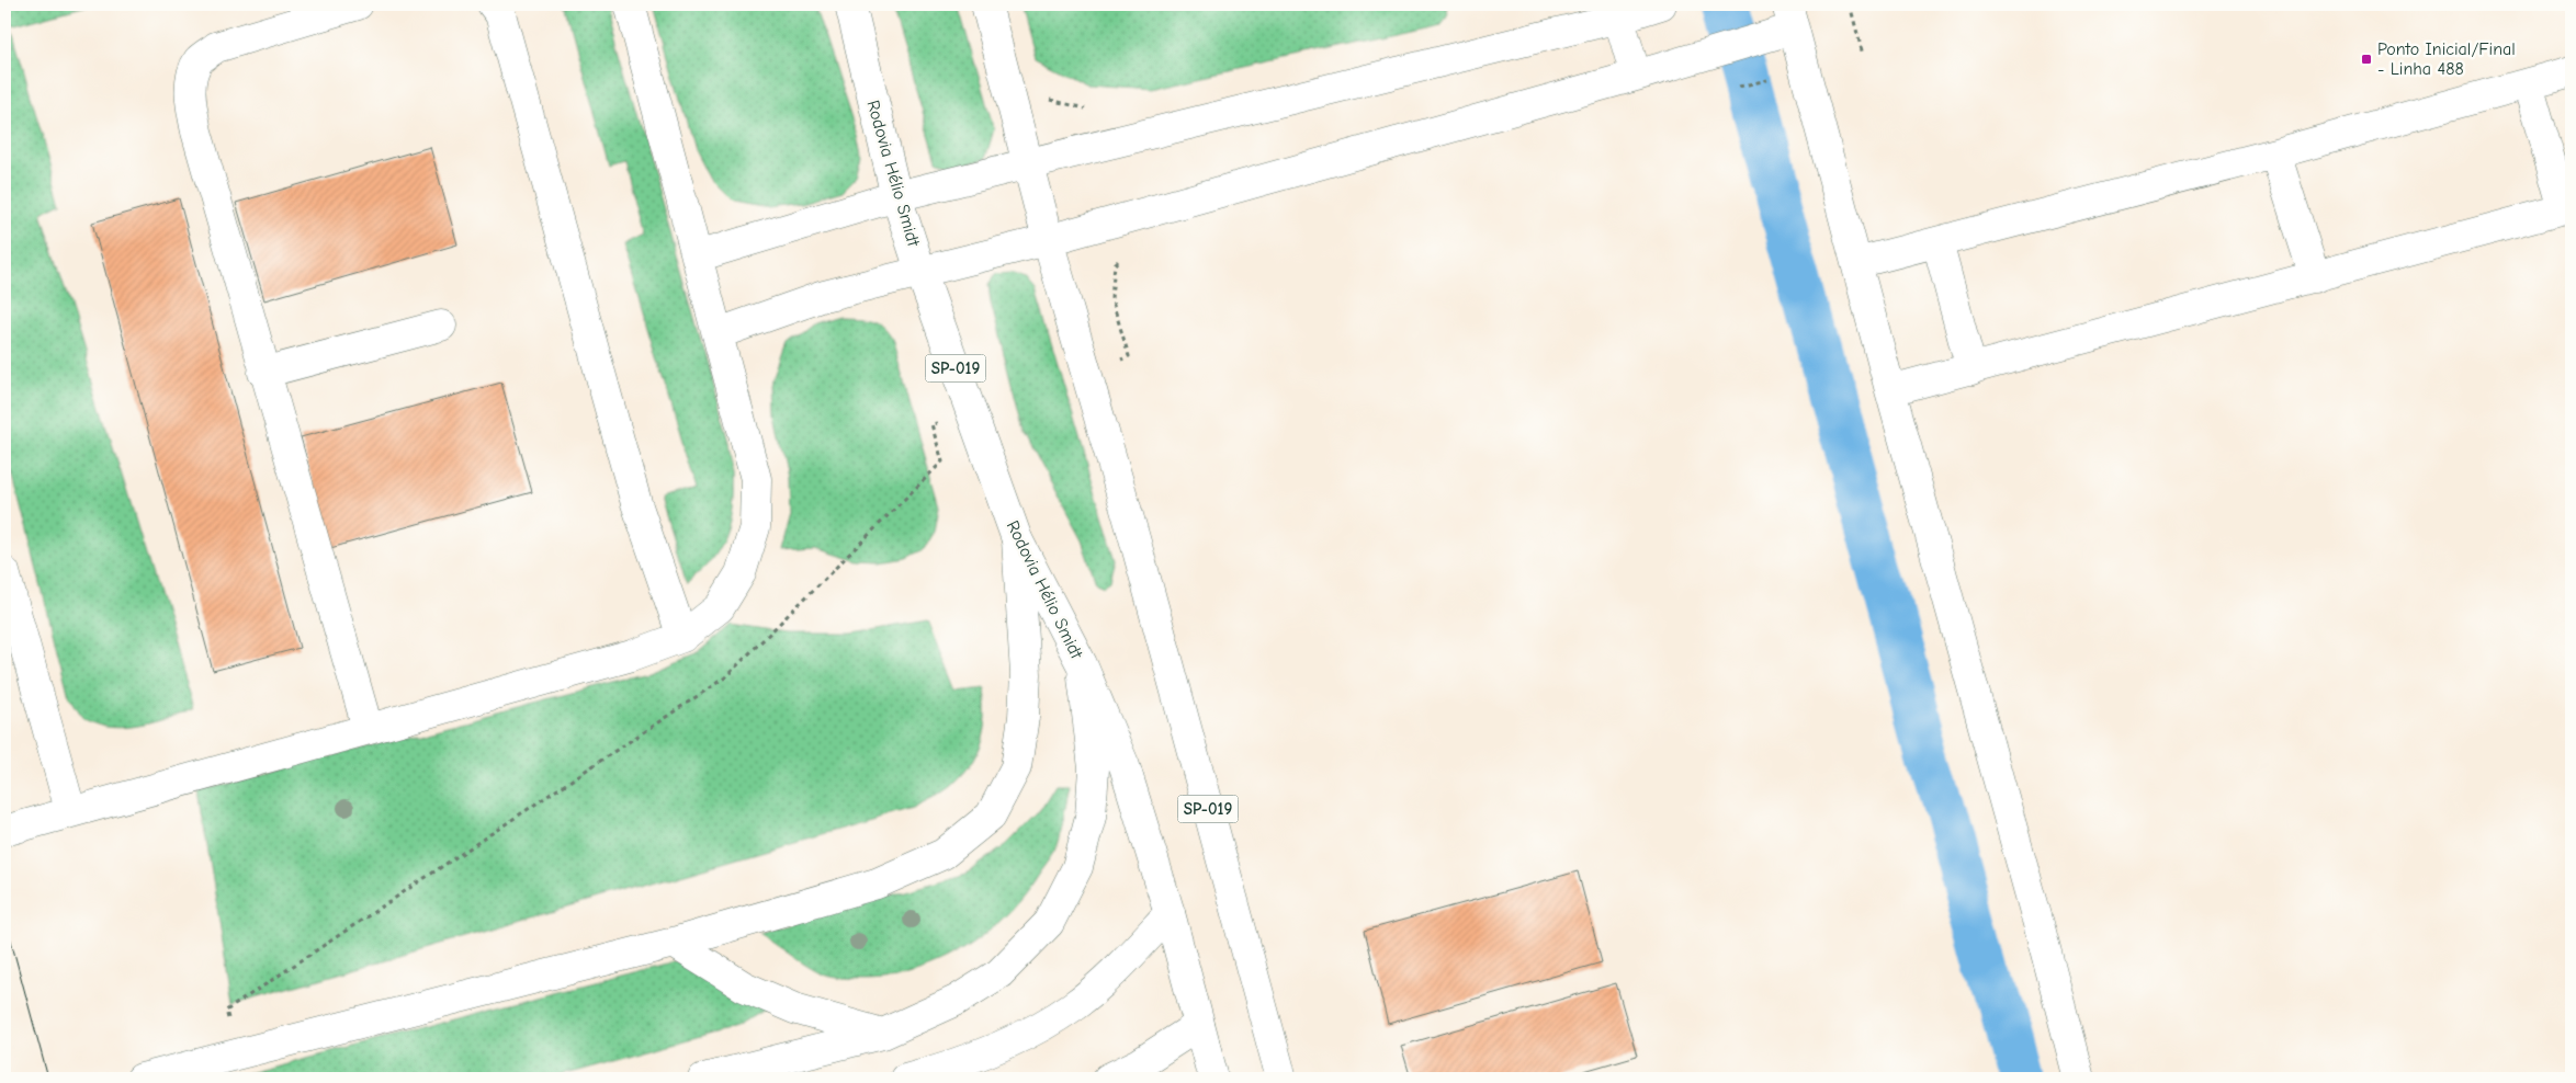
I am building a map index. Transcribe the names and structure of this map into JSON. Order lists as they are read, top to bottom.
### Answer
{
  "streets": {
    "street": ["Rodovia Hélio Smidt", "SP-019"]
  },
  "places": {
    "transit": ["Ponto Inicial/Final - Linha 488"]
  }
}
